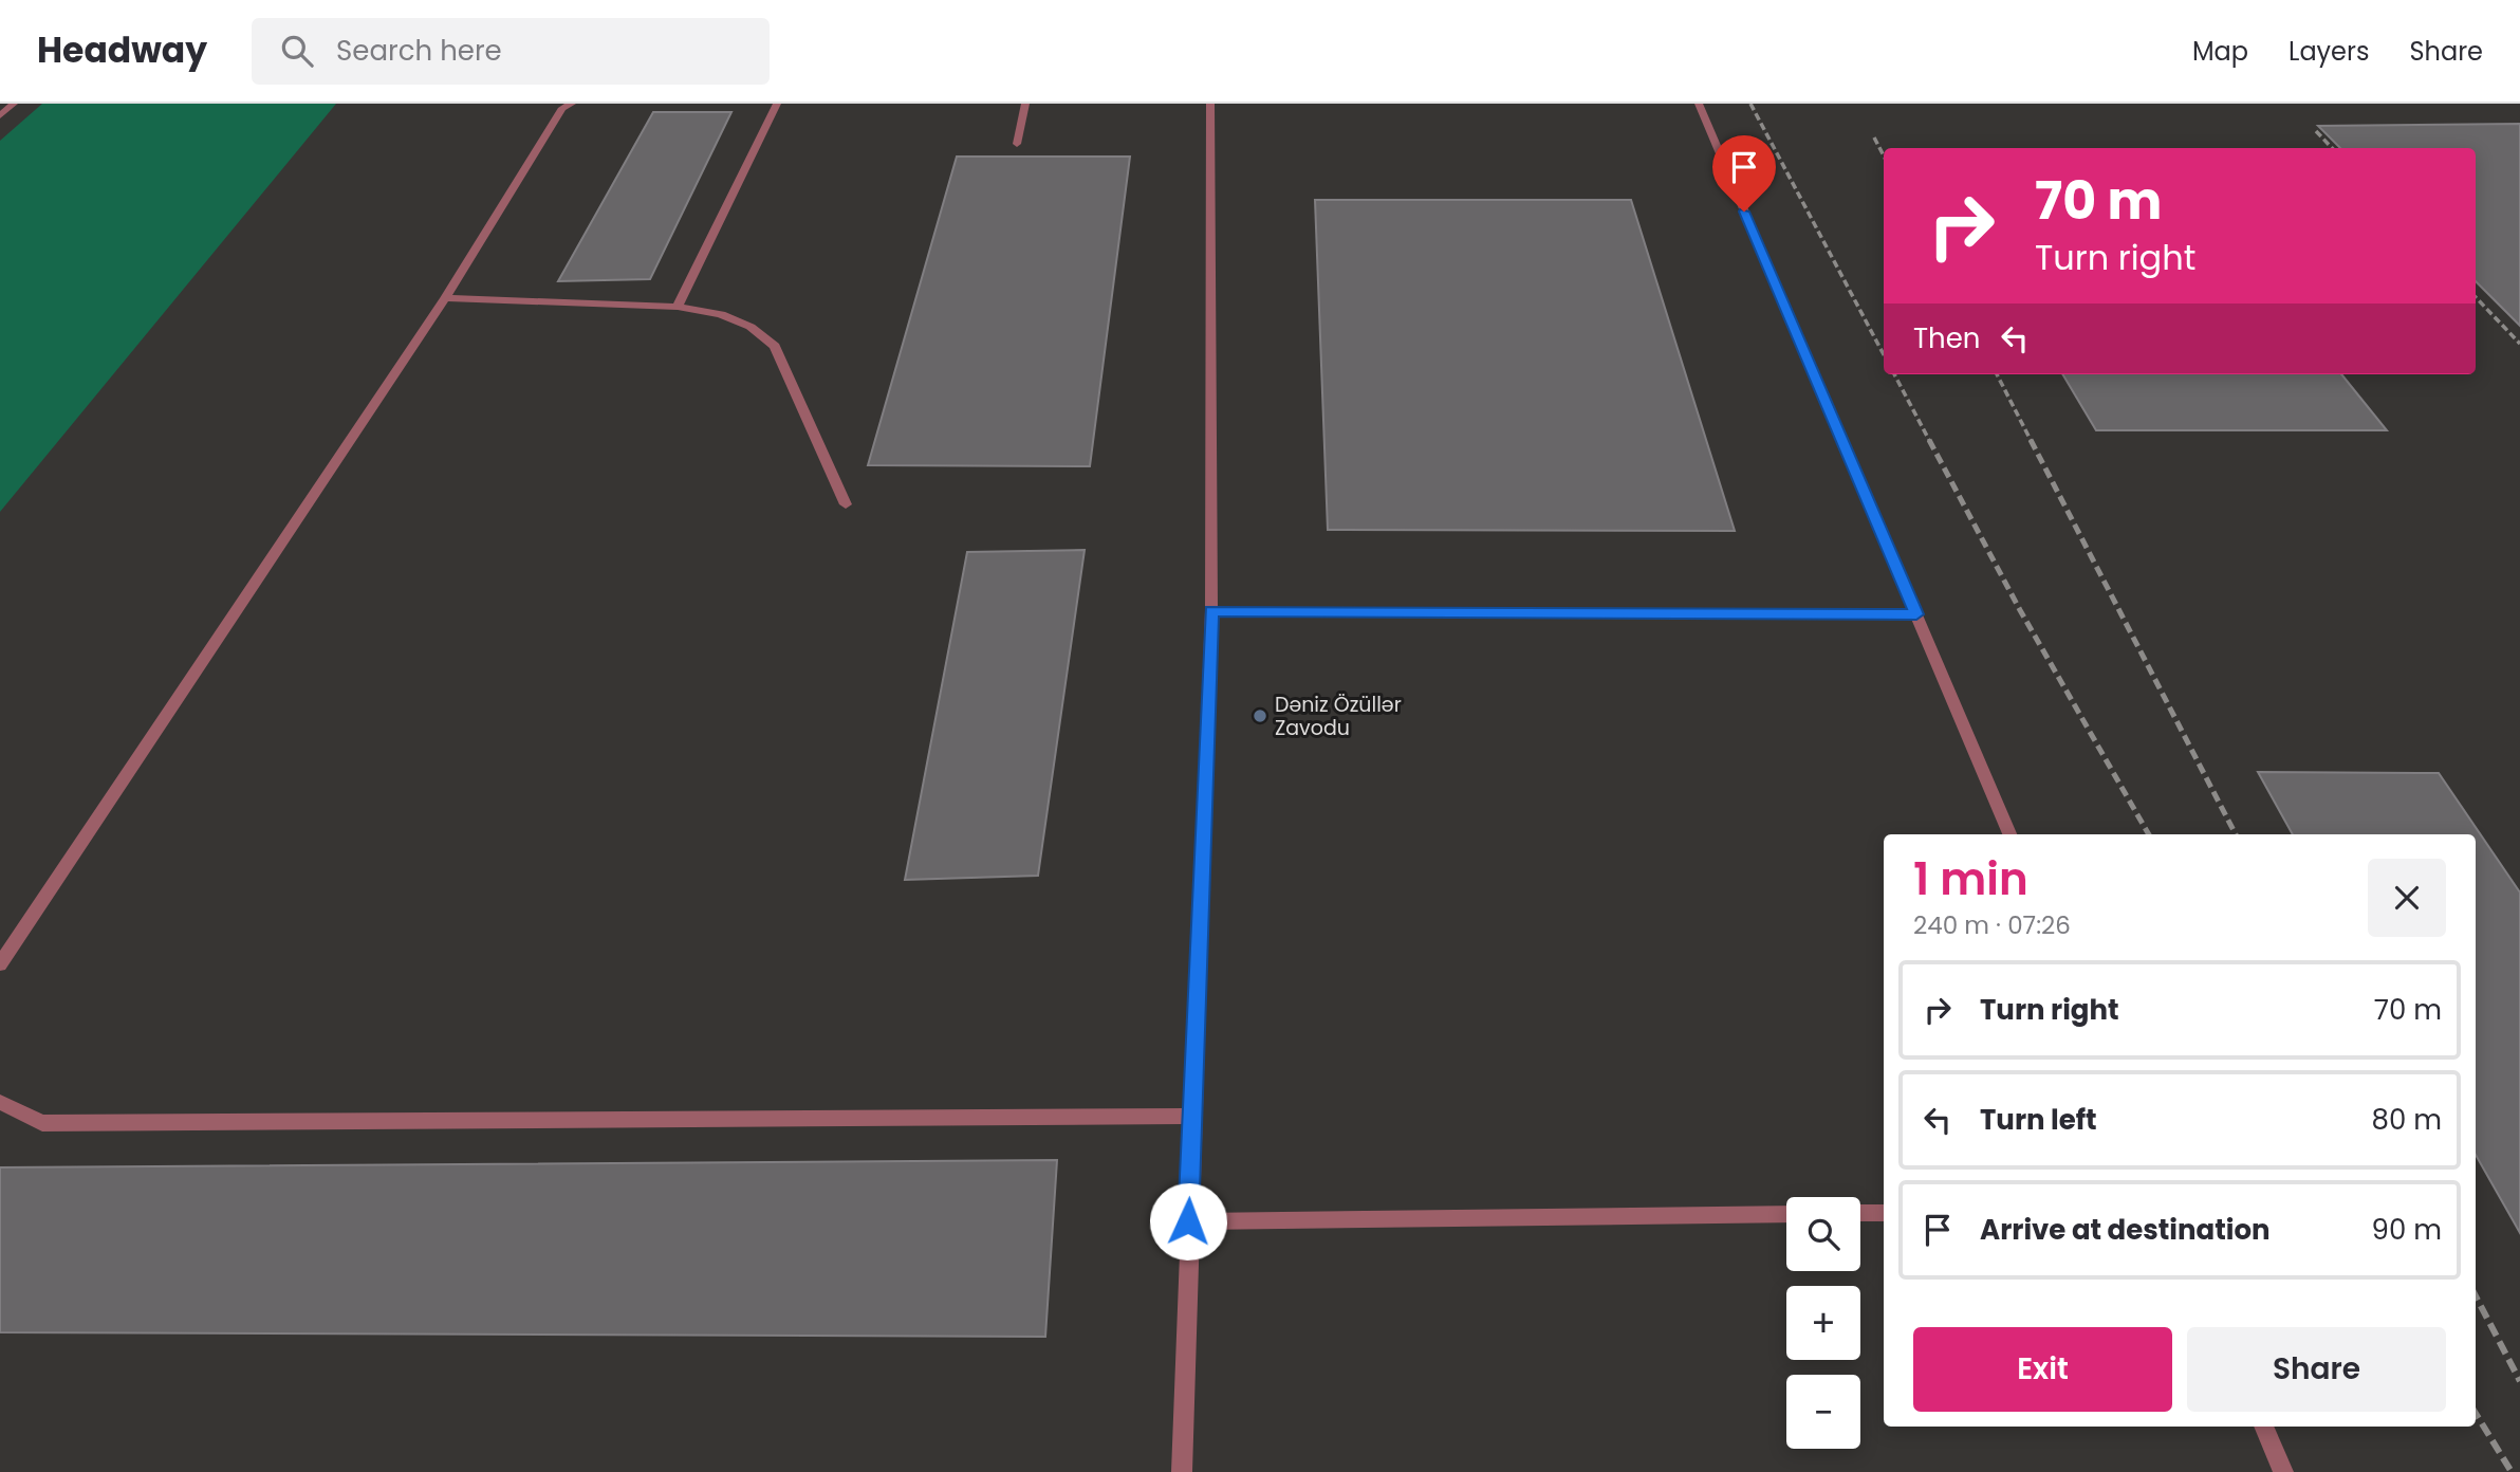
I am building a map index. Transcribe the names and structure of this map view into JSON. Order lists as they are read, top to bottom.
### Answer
{
  "places": ["Dəniz Özüllər Zavodu"],
  "page": {
    "header": "Headway",
    "search": "Search here",
    "nav": ["Map", "Layers", "Share"],
    "turn": ["70 m", "Turn right"],
    "then": "Then",
    "heading": ["1 min", "240 m · 07:26"],
    "list": [
      {
        "name": "Turn right",
        "value": "70 m"
      },
      {
        "name": "Turn left",
        "value": "80 m"
      },
      {
        "name": "Arrive at destination",
        "value": "90 m"
      }
    ],
    "map_buttons": ["+", "−"],
    "buttons": ["Exit", "Share"]
  }
}
